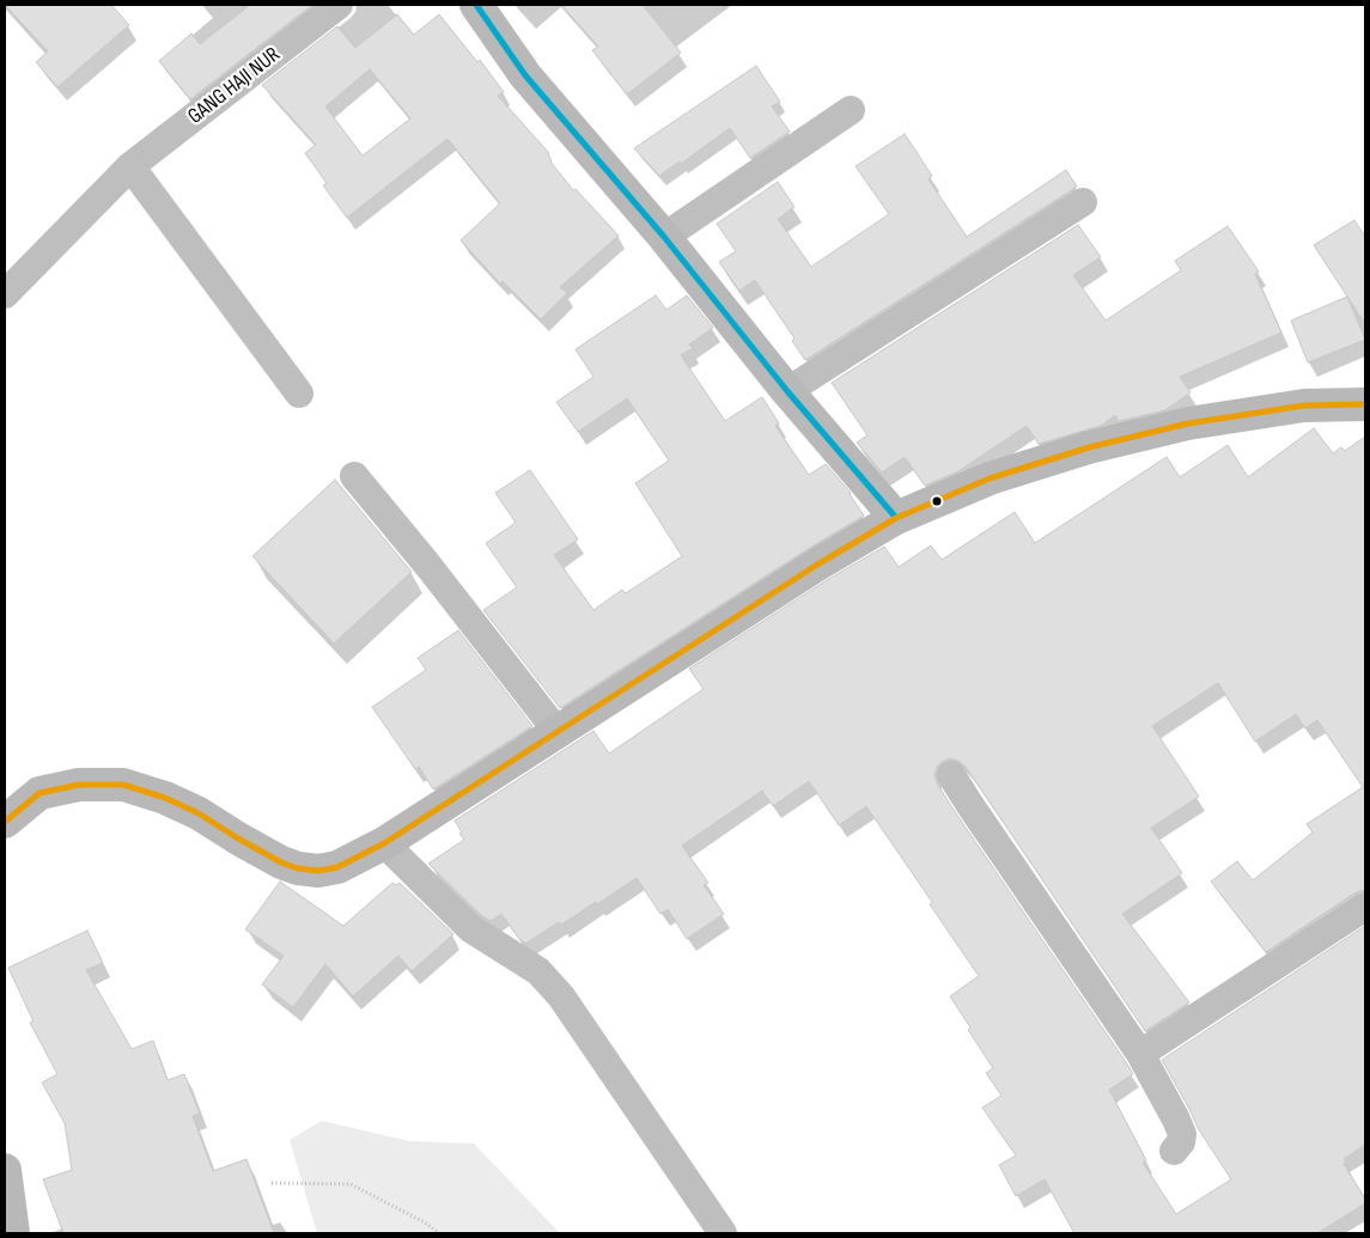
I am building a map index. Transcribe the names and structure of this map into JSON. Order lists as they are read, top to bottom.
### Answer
{
  "streets": {
    "street": ["GANG HAJI NUR"]
  }
}
